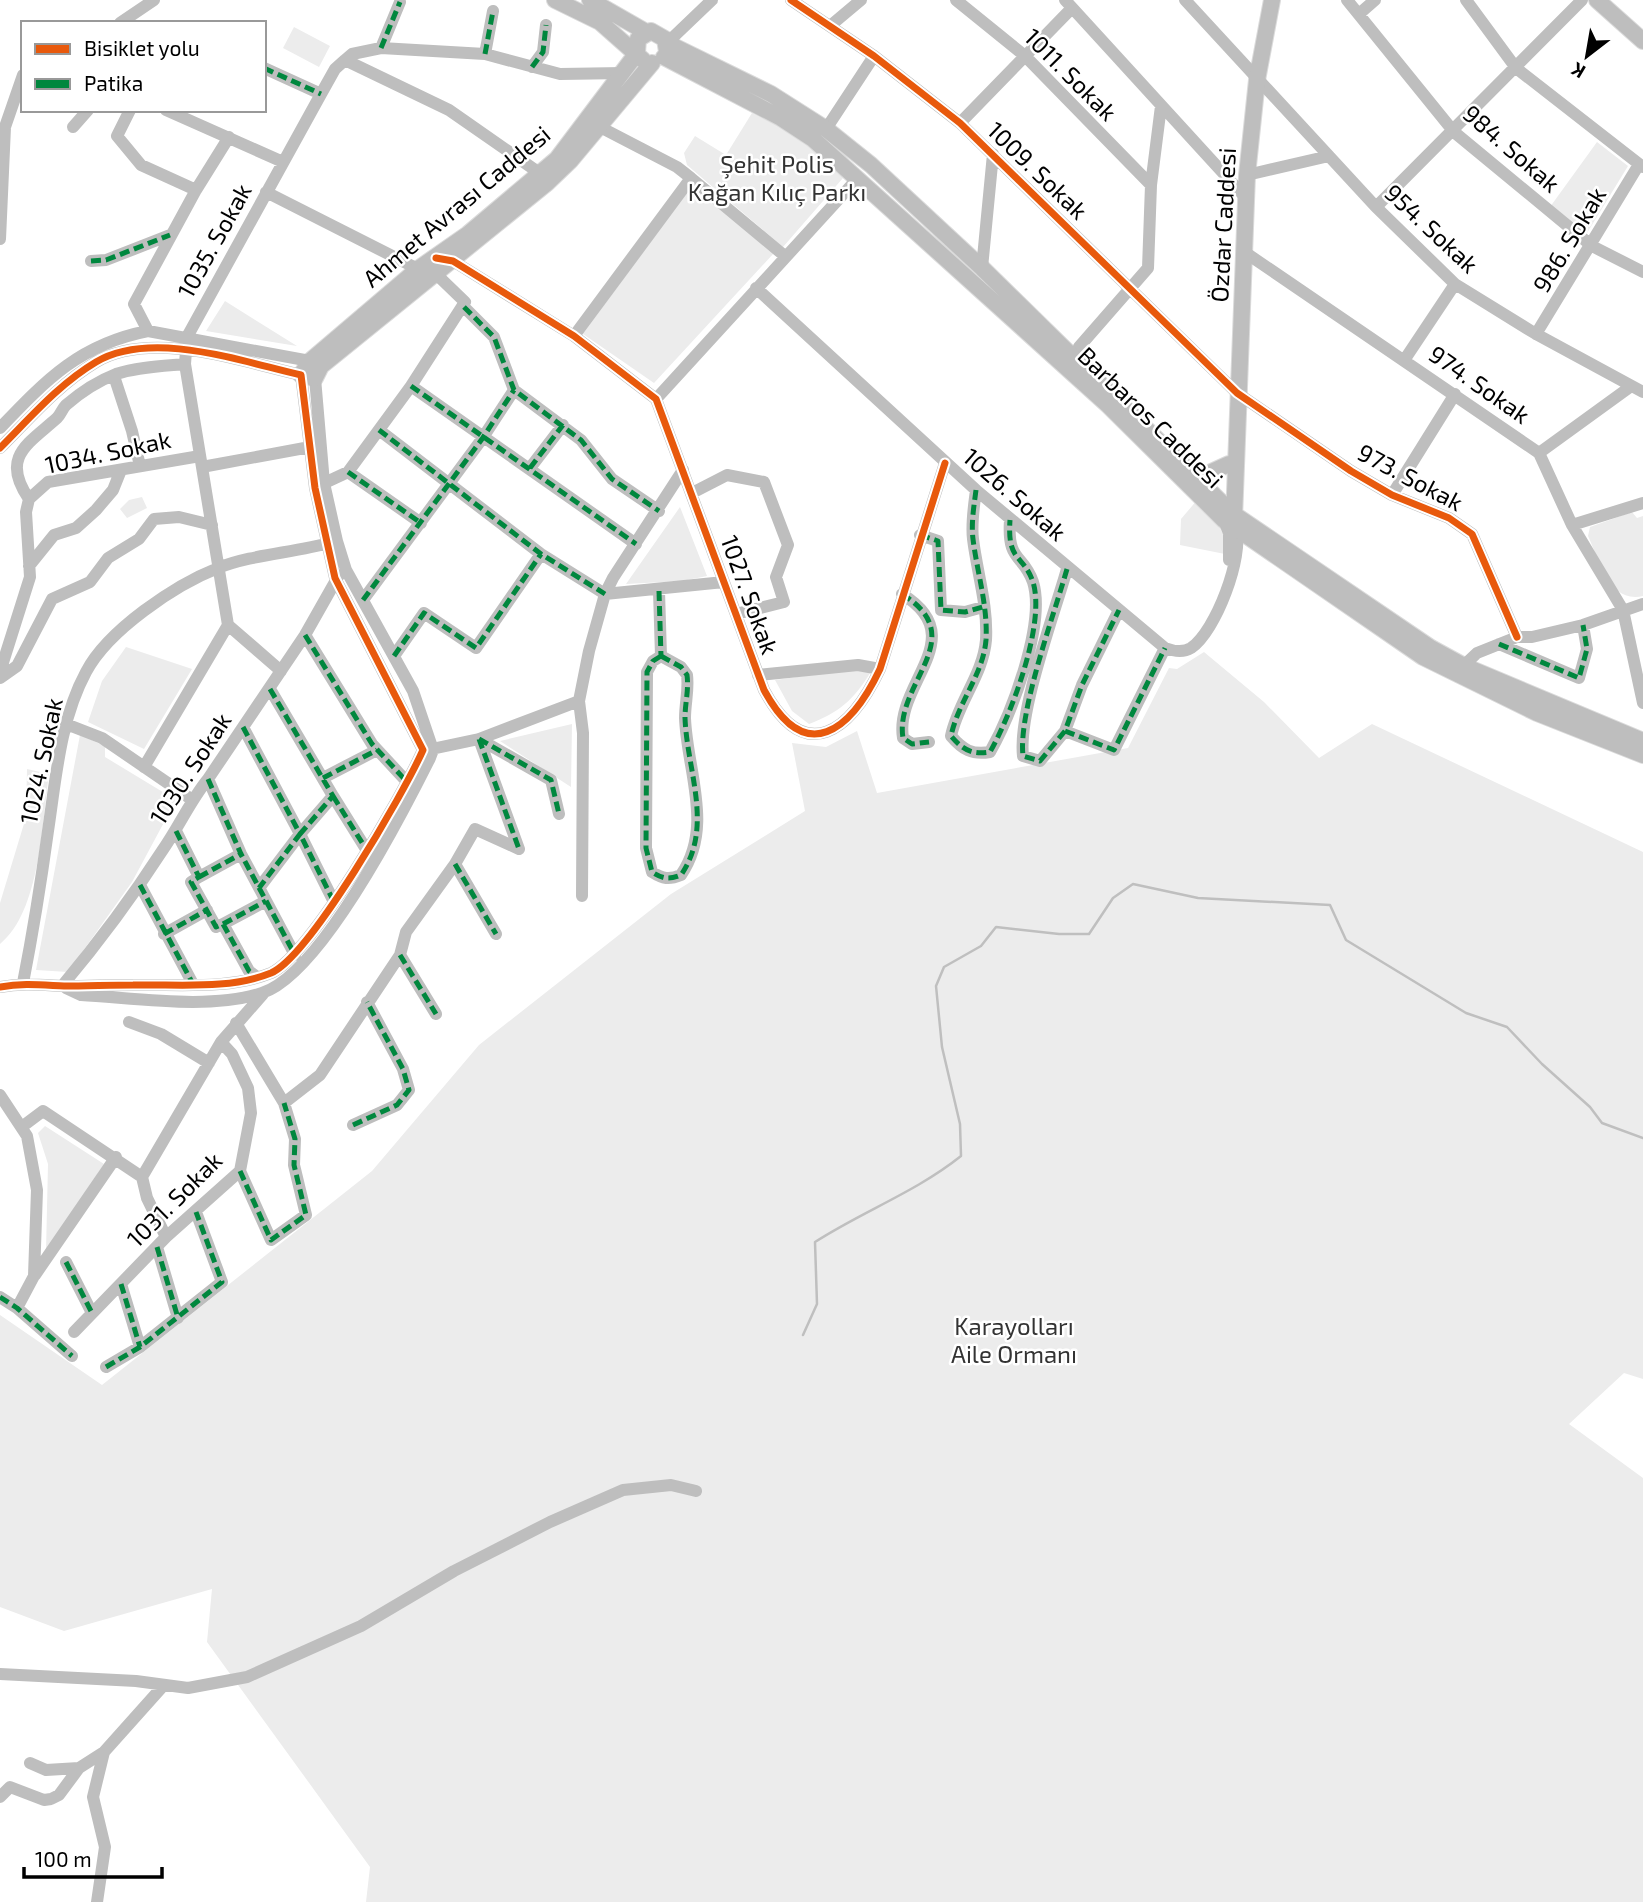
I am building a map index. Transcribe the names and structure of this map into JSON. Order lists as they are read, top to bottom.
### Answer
{
  "streets": {
    "main road": ["Ahmet Avrası Caddesi", "Özdar Caddesi", "Barbaros Caddesi"],
    "street": [
      "1011. Sokak",
      "984. Sokak",
      "1009. Sokak",
      "954. Sokak",
      "986. Sokak",
      "1035. Sokak",
      "974. Sokak",
      "1034. Sokak",
      "973. Sokak",
      "1026. Sokak",
      "1027. Sokak",
      "1024. Sokak",
      "1030. Sokak",
      "1031. Sokak"
    ]
  },
  "crossings": [
    ["984. Sokak", "986. Sokak"],
    ["1009. Sokak", "Özdar Caddesi"],
    ["1009. Sokak", "973. Sokak"],
    ["Ahmet Avrası Caddesi", "Barbaros Caddesi"],
    ["Özdar Caddesi", "954. Sokak"],
    ["Özdar Caddesi", "974. Sokak"],
    ["Özdar Caddesi", "Barbaros Caddesi"],
    ["Özdar Caddesi", "973. Sokak"],
    ["954. Sokak", "986. Sokak"],
    ["1026. Sokak", "1027. Sokak"]
  ],
  "parks": ["Şehit Polis Kağan Kılıç Parkı", "Karayolları Aile Ormanı"],
  "legend": ["Bisiklet yolu", "Patika"],
  "scale_bar": "100 m",
  "north": "bottom left"
}
